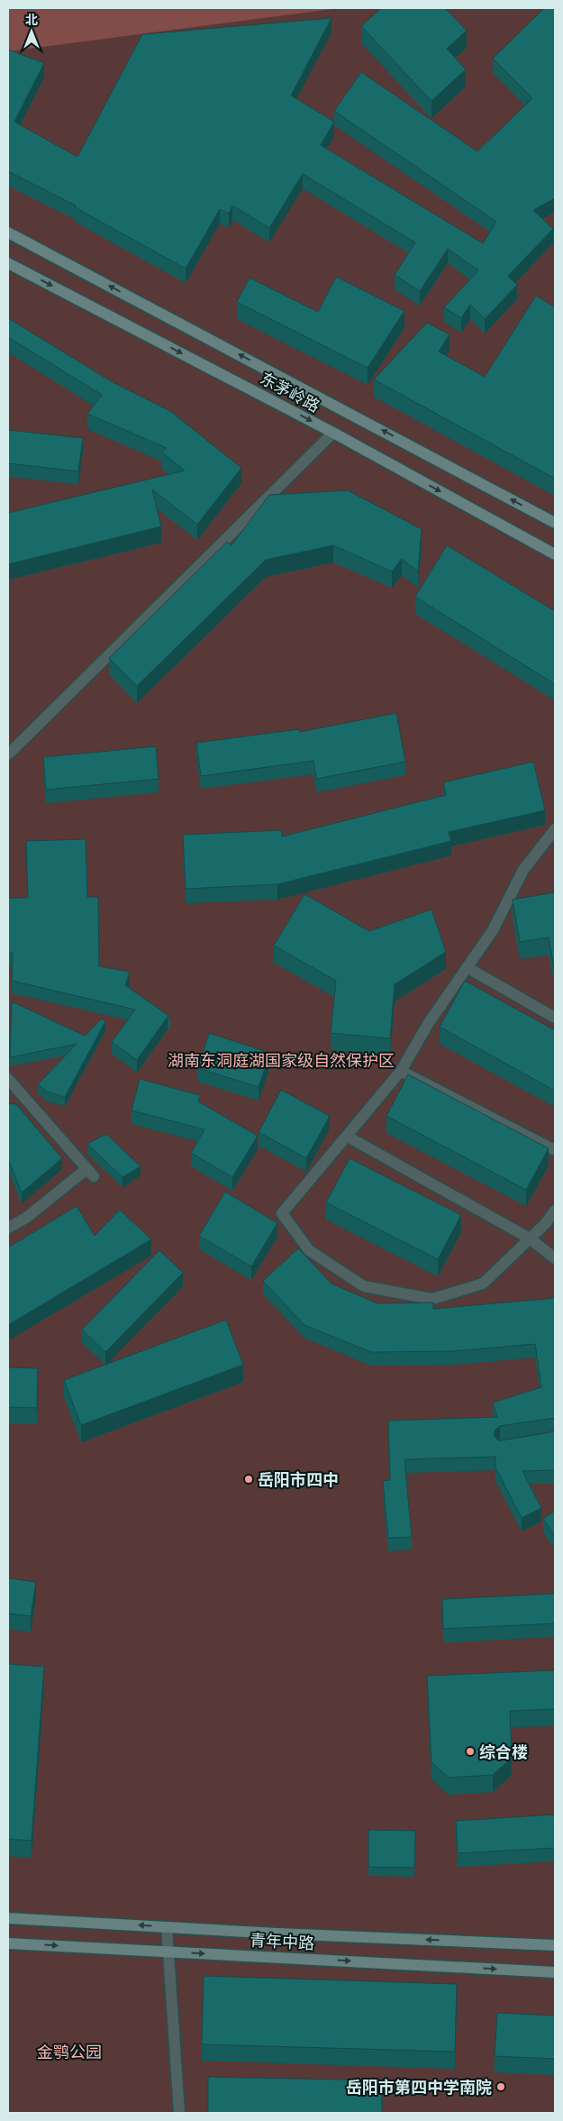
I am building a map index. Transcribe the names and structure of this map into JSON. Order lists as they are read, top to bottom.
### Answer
{
  "streets": {
    "main road": ["东茅岭路", "青年中路"]
  },
  "parks": ["湖南东洞庭湖国家级自然保护区", "金鹗公园"],
  "places": ["岳阳市四中", "综合楼", "岳阳市第四中学南院"],
  "north": "top"
}
